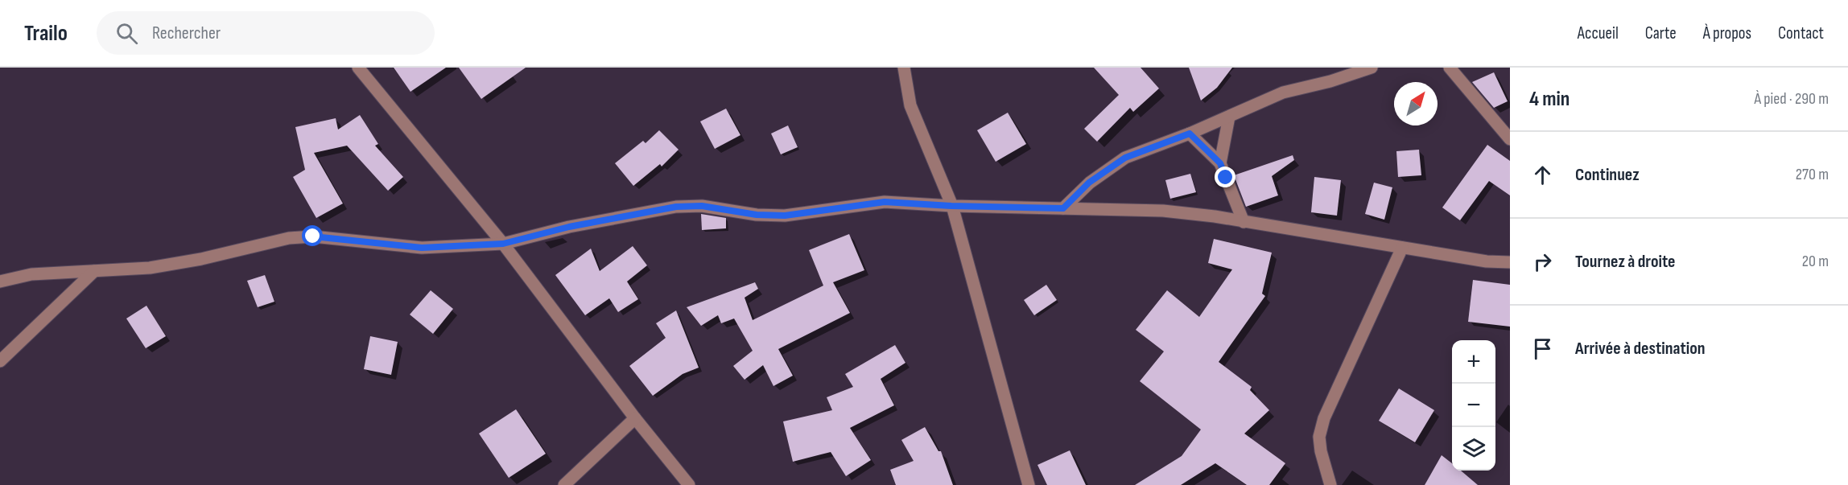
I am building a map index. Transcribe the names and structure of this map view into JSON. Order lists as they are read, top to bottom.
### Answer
{
  "north": "top right",
  "page": {
    "header": "Trailo",
    "search": "Rechercher",
    "nav": [
      "Accueil",
      "Carte",
      "À propos",
      "Contact"
    ],
    "heading": ["4 min", "À pied · 290 m"],
    "list": [
      ["Continuez", "270 m"],
      ["Tournez à droite", "20 m"],
      "Arrivée à destination"
    ],
    "map_buttons": ["+", "−"]
  }
}
